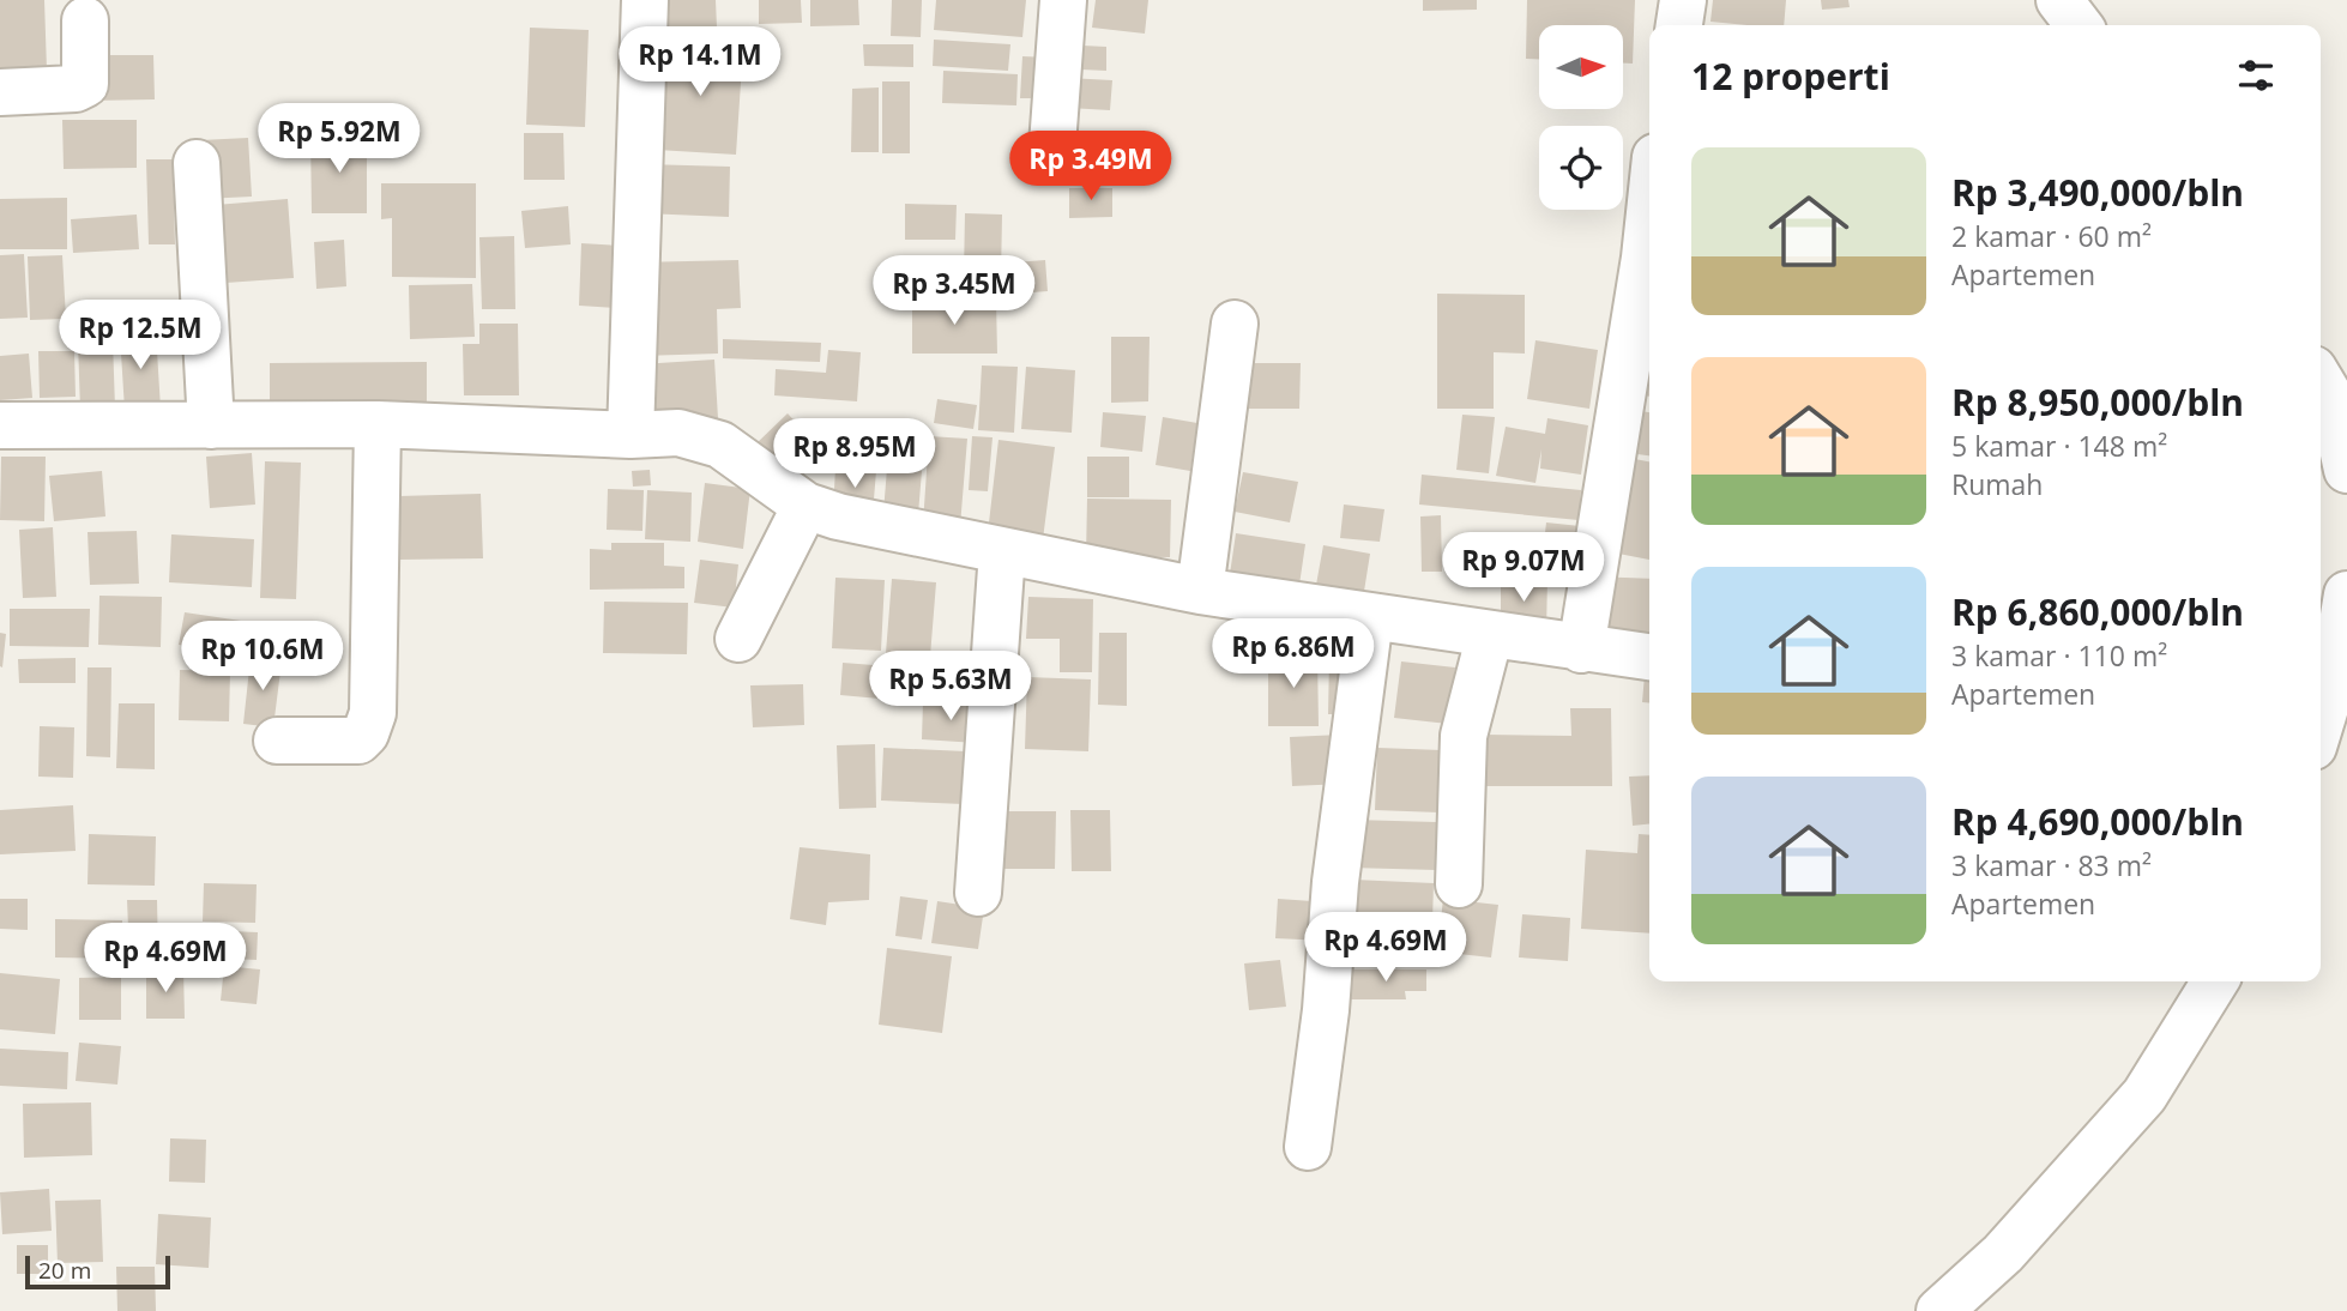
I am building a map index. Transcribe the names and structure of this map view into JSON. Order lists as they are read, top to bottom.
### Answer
{
  "scale_bar": "20 m",
  "north": "right",
  "page": {
    "heading": "12 properti",
    "price": [
      "Rp 14.1M",
      "Rp 5.92M",
      "Rp 3.49M",
      "Rp 3.45M",
      "Rp 12.5M",
      "Rp 8.95M",
      "Rp 9.07M",
      "Rp 6.86M",
      "Rp 10.6M",
      "Rp 5.63M",
      "Rp 4.69M",
      "Rp 4.69M"
    ],
    "list": [
      {
        "name": "Rp 3,490,000/bln",
        "note": "2 kamar · 60 m² · Apartemen"
      },
      {
        "name": "Rp 8,950,000/bln",
        "note": "5 kamar · 148 m² · Rumah"
      },
      {
        "name": "Rp 6,860,000/bln",
        "note": "3 kamar · 110 m² · Apartemen"
      },
      {
        "name": "Rp 4,690,000/bln",
        "note": "3 kamar · 83 m² · Apartemen"
      }
    ],
    "scale": "20 m"
  }
}
